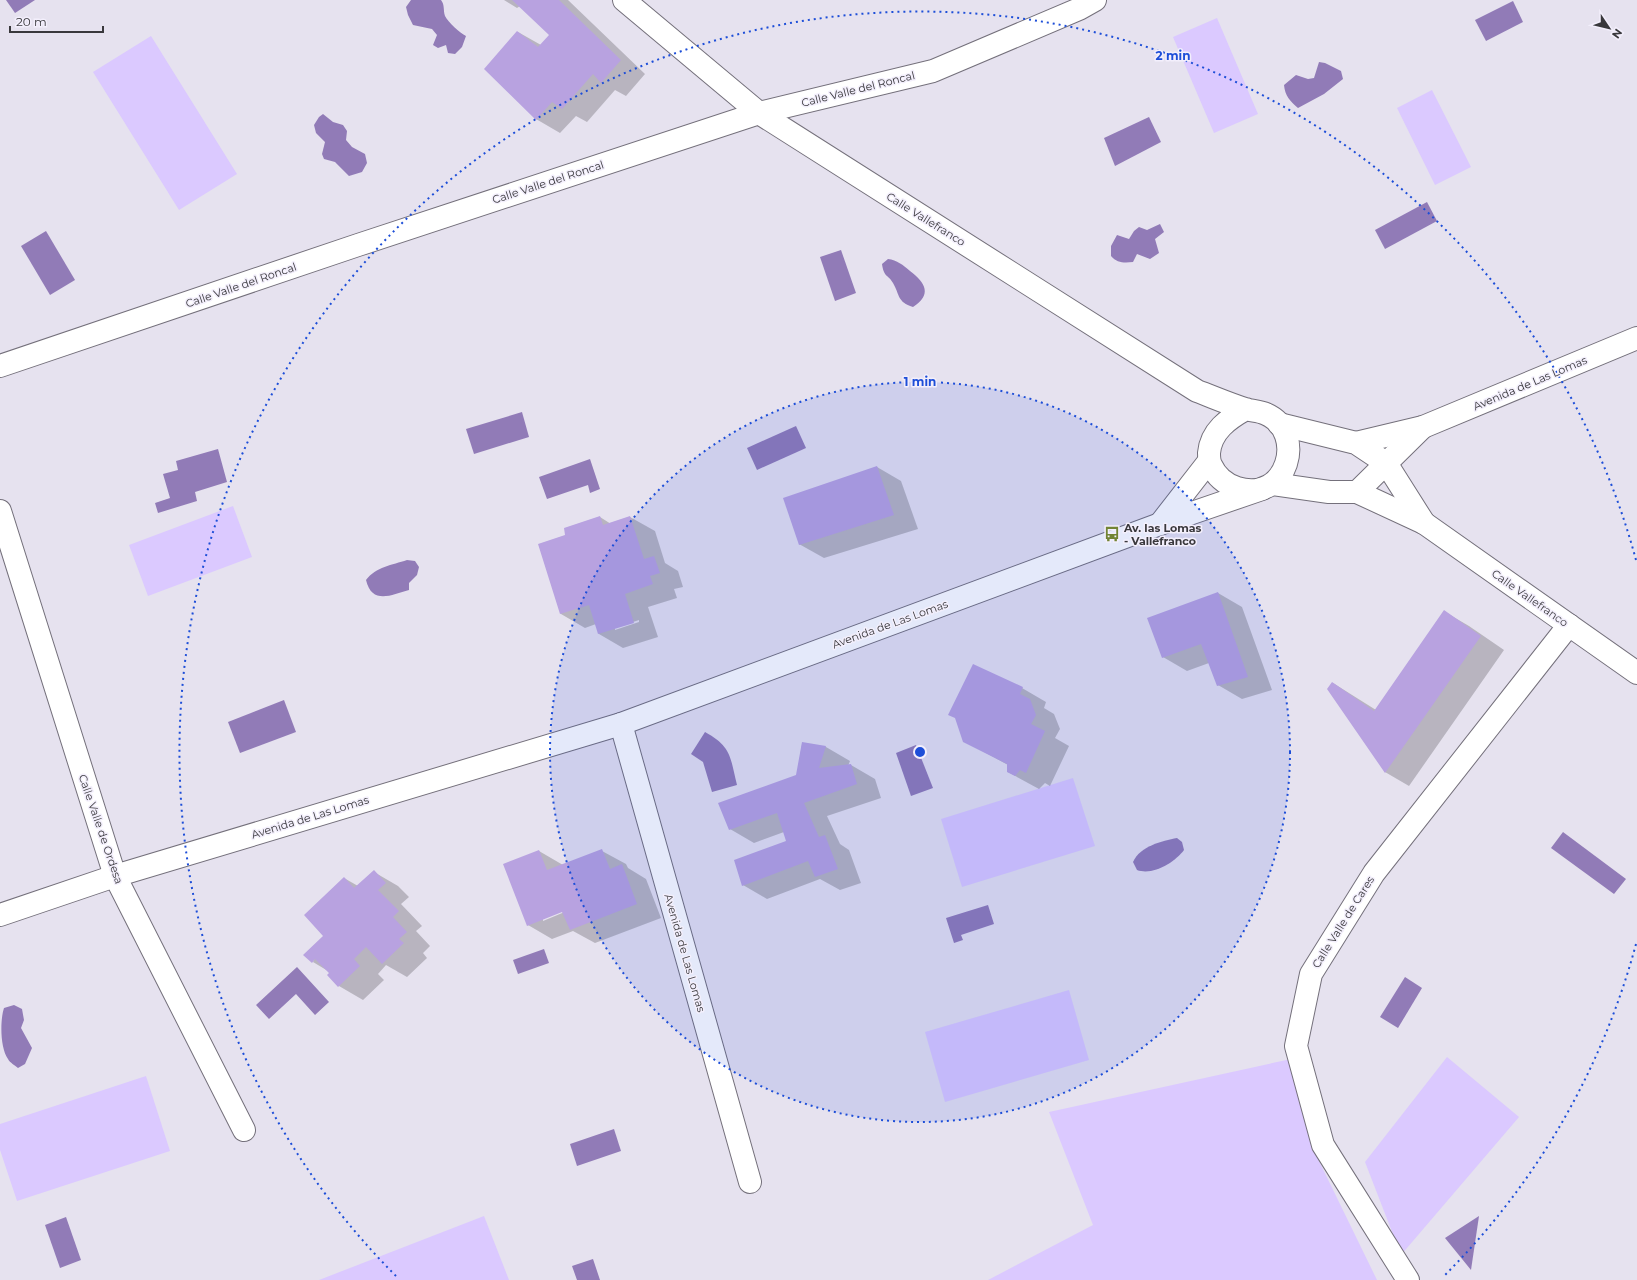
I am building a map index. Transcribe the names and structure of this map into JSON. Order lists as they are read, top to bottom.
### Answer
{
  "streets": {
    "street": [
      "Calle Valle del Roncal",
      "Calle Vallefranco",
      "Avenida de Las Lomas",
      "Calle Valle de Ordesa",
      "Calle Valle de Cares"
    ]
  },
  "crossings": [
    ["Calle Valle del Roncal", "Calle Vallefranco"],
    ["Calle Vallefranco", "Avenida de Las Lomas"],
    ["Calle Vallefranco", "Calle Valle de Cares"],
    ["Avenida de Las Lomas", "Calle Valle de Ordesa"]
  ],
  "places": {
    "bus stop": ["Av. las Lomas - Vallefranco"]
  },
  "scale_bar": "20 m",
  "north": "bottom right",
  "rings": ["2 min", "1 min"]
}
